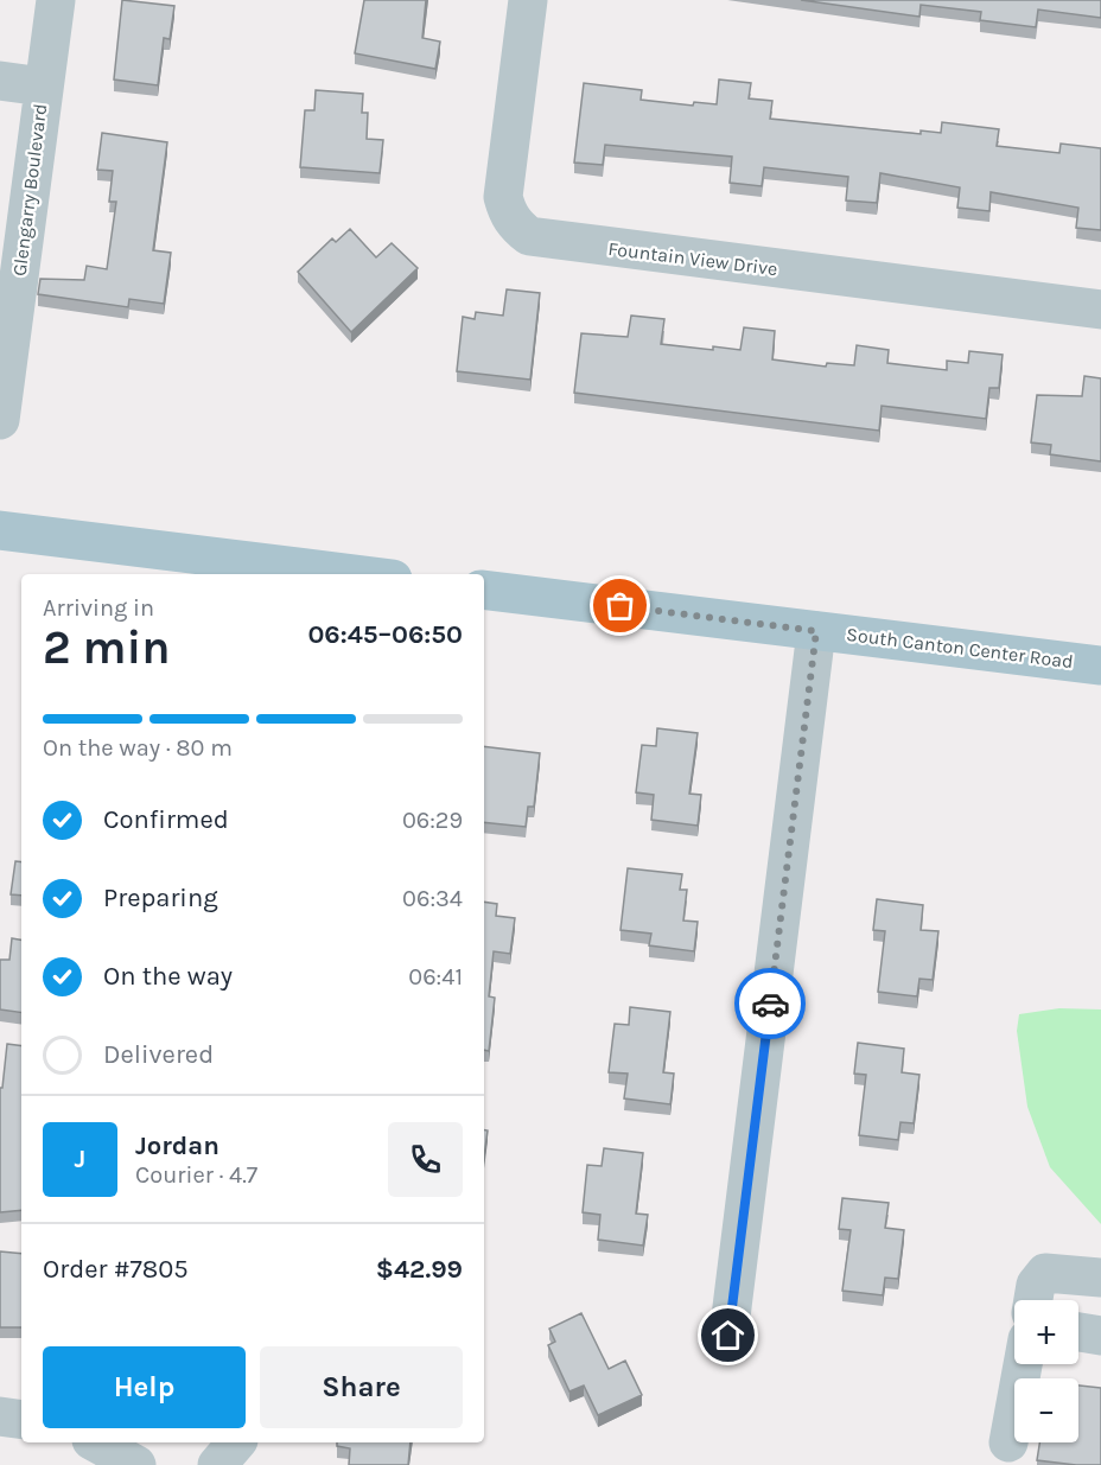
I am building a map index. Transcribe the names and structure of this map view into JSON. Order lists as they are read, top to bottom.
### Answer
{
  "streets": {
    "main road": ["South Canton Center Road"],
    "street": ["Glengarry Boulevard", "Fountain View Drive"]
  },
  "page": {
    "heading": ["2 min", "Arriving in", "06:45–06:50"],
    "panel": [
      "Jordan",
      "Courier · 4.7",
      "Order #7805",
      "$42.99"
    ],
    "bar": "On the way · 80 m",
    "list": [
      ["Confirmed", "06:29"],
      ["Preparing", "06:34"],
      ["On the way", "06:41"],
      "Delivered"
    ],
    "round": "J",
    "map_buttons": ["+", "−"],
    "buttons": ["Help", "Share"]
  }
}
